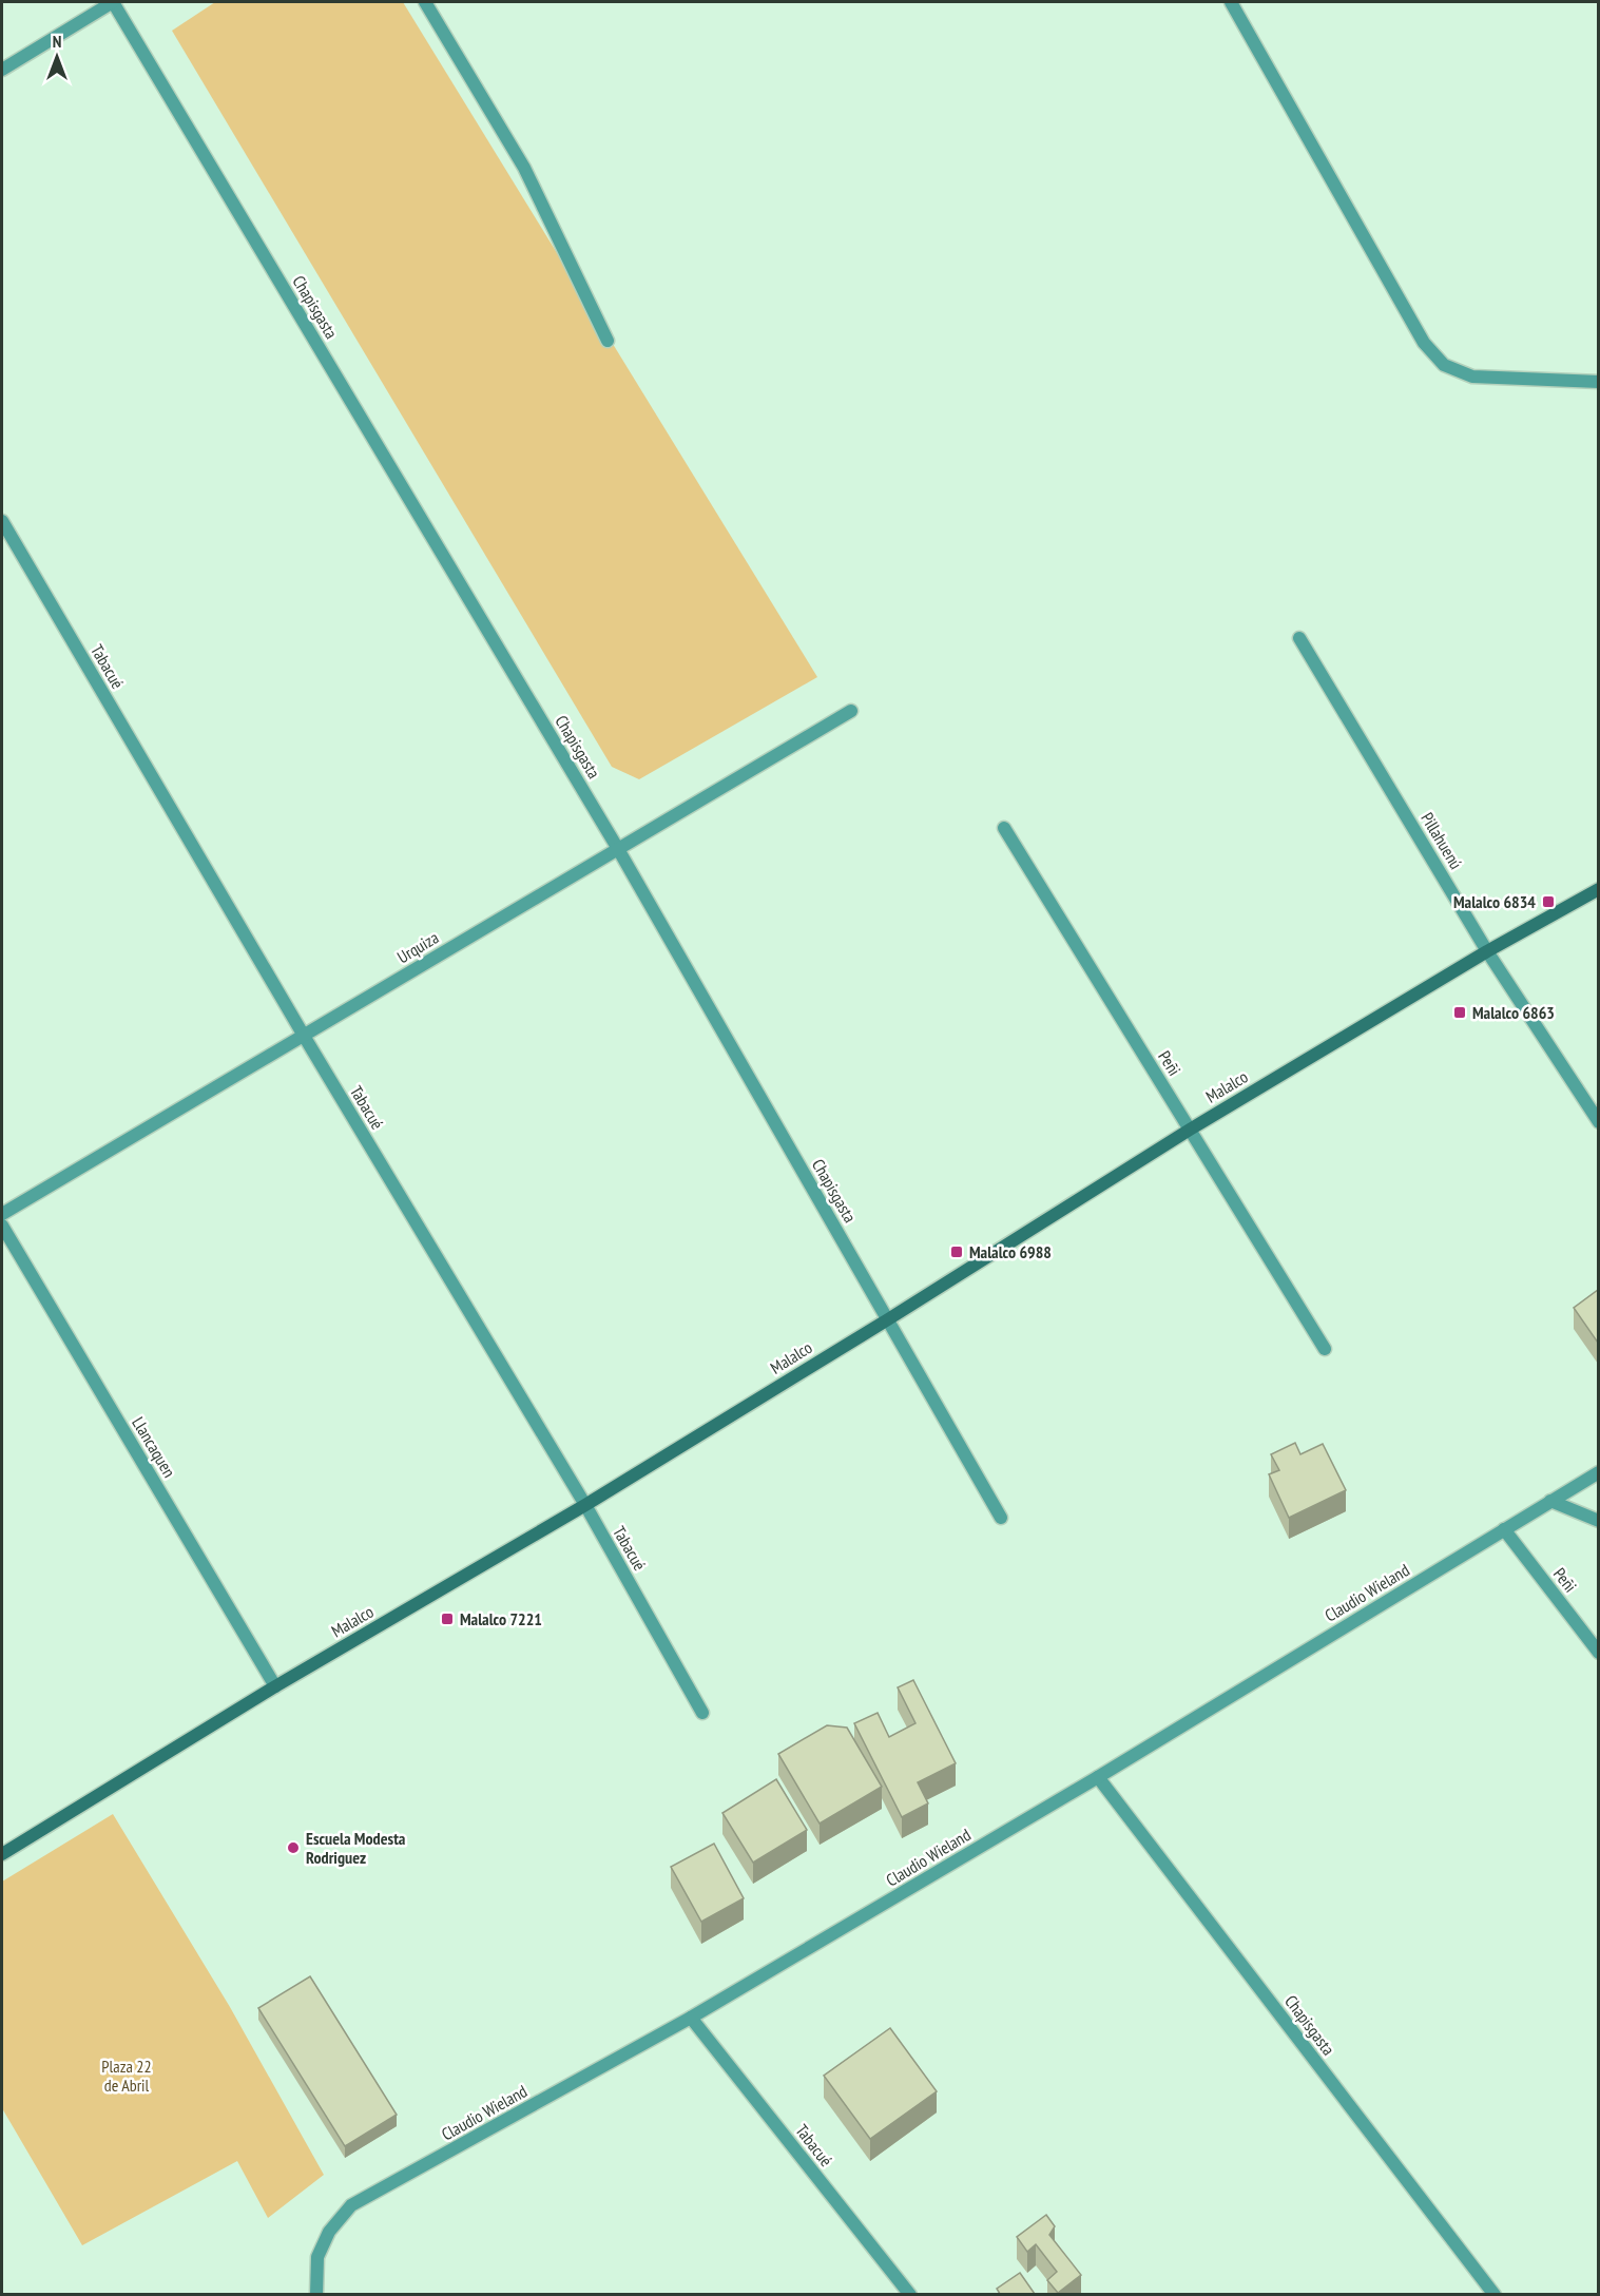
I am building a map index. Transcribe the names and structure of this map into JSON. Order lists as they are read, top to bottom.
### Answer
{
  "streets": {
    "main road": ["Malalco"],
    "street": [
      "Chapisgasta",
      "Tabacué",
      "Pillahuenú",
      "Urquiza",
      "Peñi",
      "Llancaquen",
      "Claudio Wieland"
    ]
  },
  "crossings": [
    ["Chapisgasta", "Urquiza"],
    ["Chapisgasta", "Malalco"],
    ["Chapisgasta", "Claudio Wieland"],
    ["Tabacué", "Urquiza"],
    ["Tabacué", "Malalco"],
    ["Tabacué", "Claudio Wieland"],
    ["Pillahuenú", "Malalco"],
    ["Peñi", "Malalco"],
    ["Peñi", "Claudio Wieland"],
    ["Malalco", "Llancaquen"]
  ],
  "parks": ["Plaza 22 de Abril"],
  "places": {
    "transit": [
      "Malalco 6834",
      "Malalco 6863",
      "Malalco 6988",
      "Malalco 7221"
    ],
    "other": ["Escuela Modesta Rodriguez"]
  },
  "north": "top"
}
